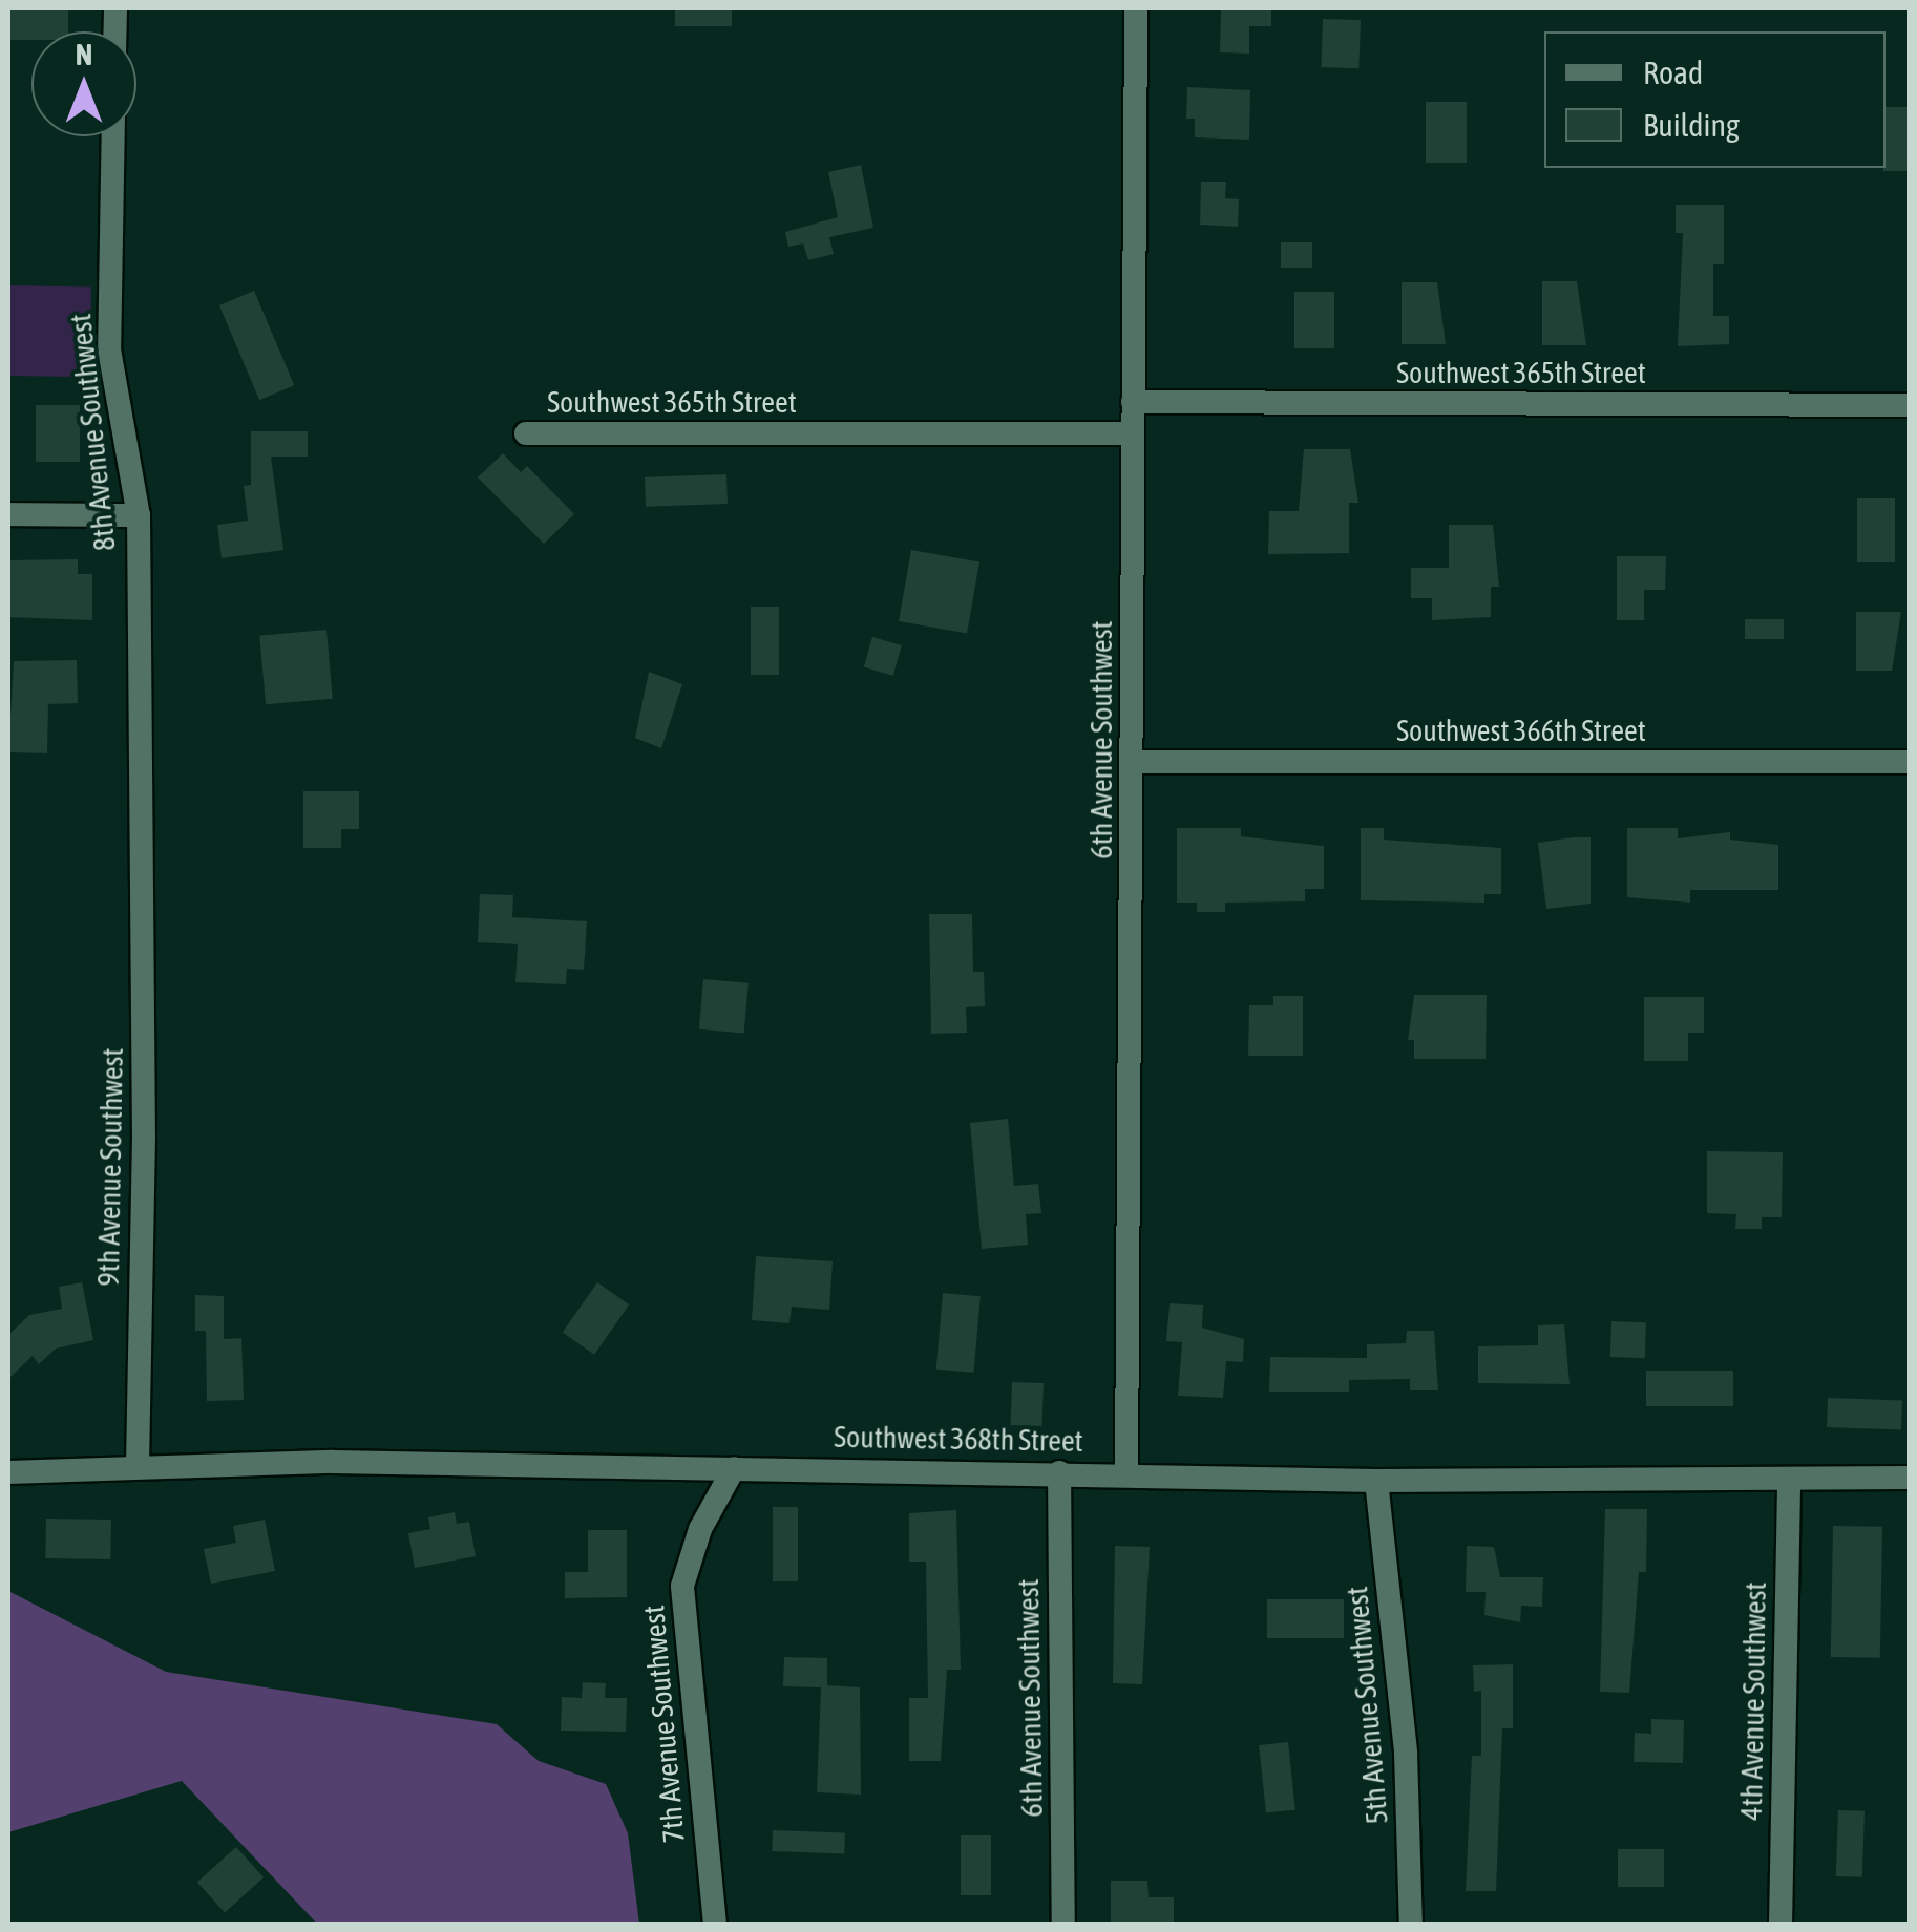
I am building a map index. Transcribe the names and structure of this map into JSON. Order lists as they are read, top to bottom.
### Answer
{
  "streets": {
    "street": [
      "Southwest 365th Street",
      "8th Avenue Southwest",
      "Southwest 366th Street",
      "6th Avenue Southwest",
      "9th Avenue Southwest",
      "Southwest 368th Street",
      "4th Avenue Southwest",
      "5th Avenue Southwest",
      "7th Avenue Southwest"
    ]
  },
  "crossings": [
    ["Southwest 365th Street", "6th Avenue Southwest"],
    ["8th Avenue Southwest", "9th Avenue Southwest"],
    ["Southwest 366th Street", "6th Avenue Southwest"],
    ["6th Avenue Southwest", "Southwest 368th Street"],
    ["9th Avenue Southwest", "Southwest 368th Street"],
    ["Southwest 368th Street", "4th Avenue Southwest"],
    ["Southwest 368th Street", "5th Avenue Southwest"],
    ["Southwest 368th Street", "7th Avenue Southwest"]
  ],
  "legend": ["Road", "Building"],
  "north": "top"
}
